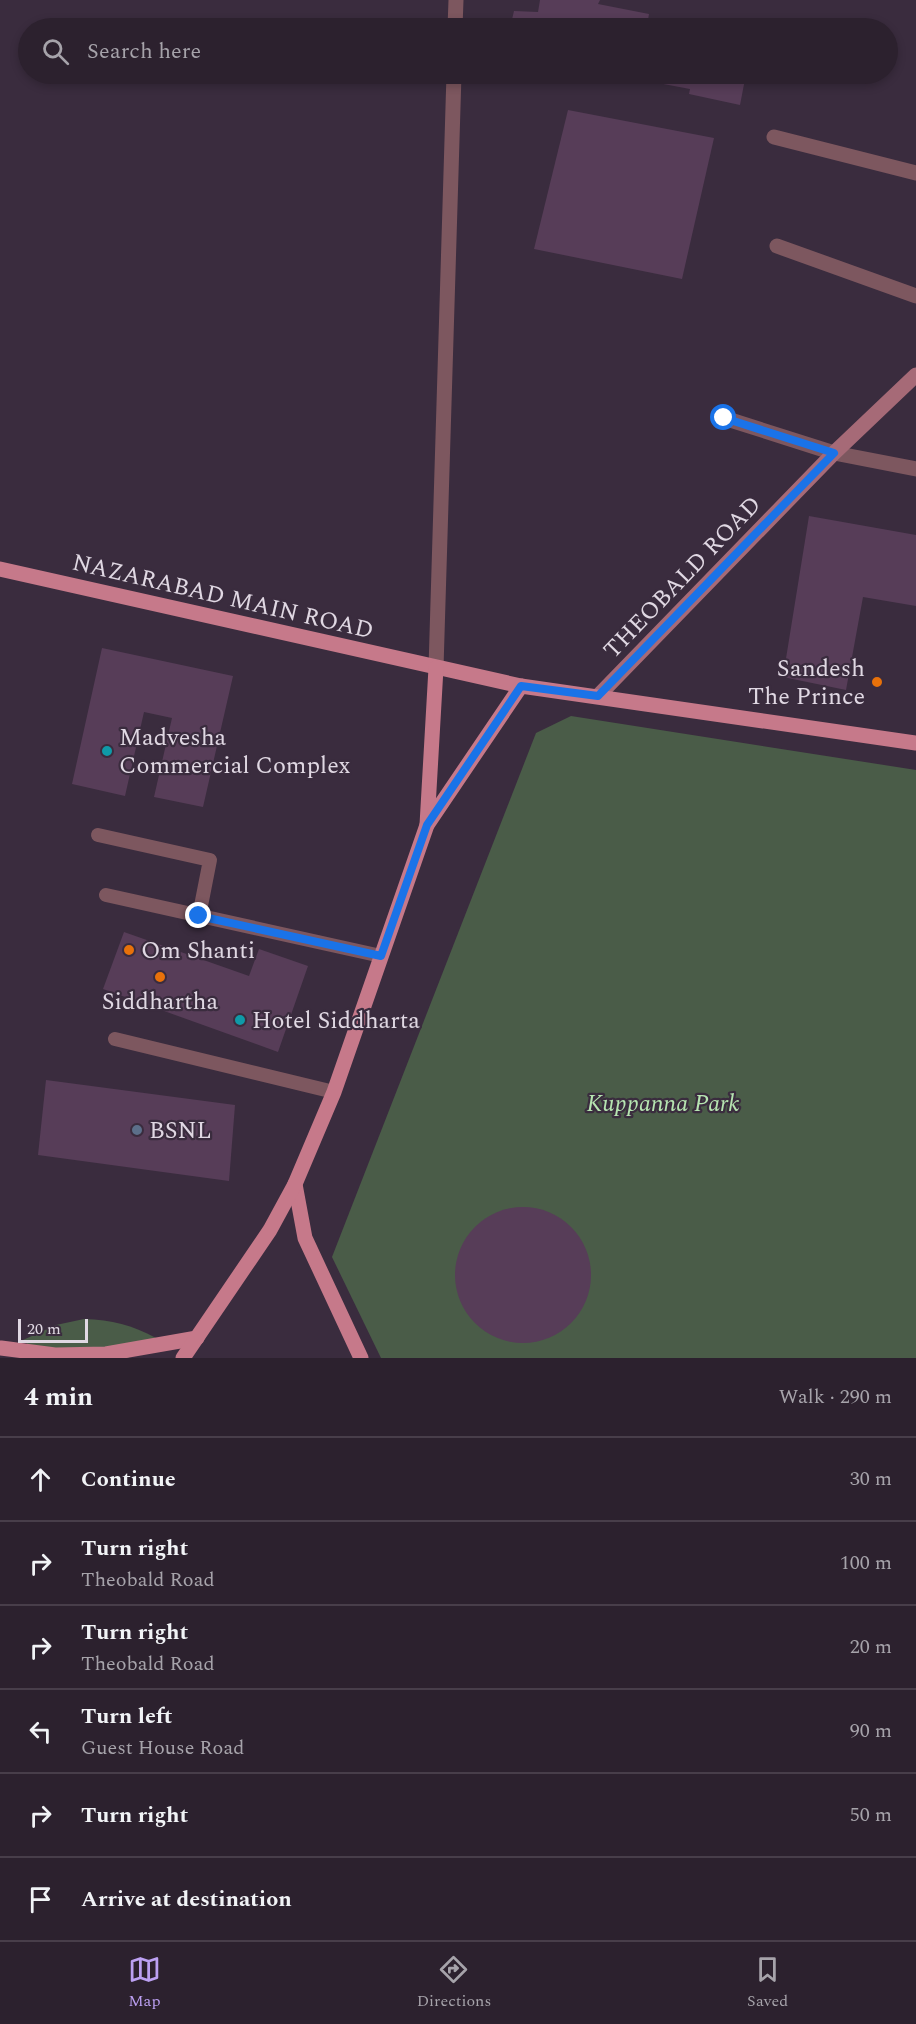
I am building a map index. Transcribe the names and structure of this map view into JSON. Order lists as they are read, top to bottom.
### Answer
{
  "streets": {
    "main road": ["THEOBALD ROAD", "NAZARABAD MAIN ROAD"]
  },
  "parks": ["Kuppanna Park"],
  "places": [
    "Sandesh The Prince",
    "Madvesha Commercial Complex",
    "Om Shanti",
    "Siddhartha",
    "Hotel Siddharta",
    "BSNL"
  ],
  "scale_bar": "20 m",
  "page": {
    "search": "Search here",
    "scale": "20 m",
    "heading": ["4 min", "Walk · 290 m"],
    "list": [
      ["Continue", "30 m"],
      ["Turn right", "Theobald Road", "100 m"],
      ["Turn right", "Theobald Road", "20 m"],
      ["Turn left", "Guest House Road", "90 m"],
      ["Turn right", "50 m"],
      "Arrive at destination"
    ],
    "nav": ["Map", "Directions", "Saved"]
  }
}
